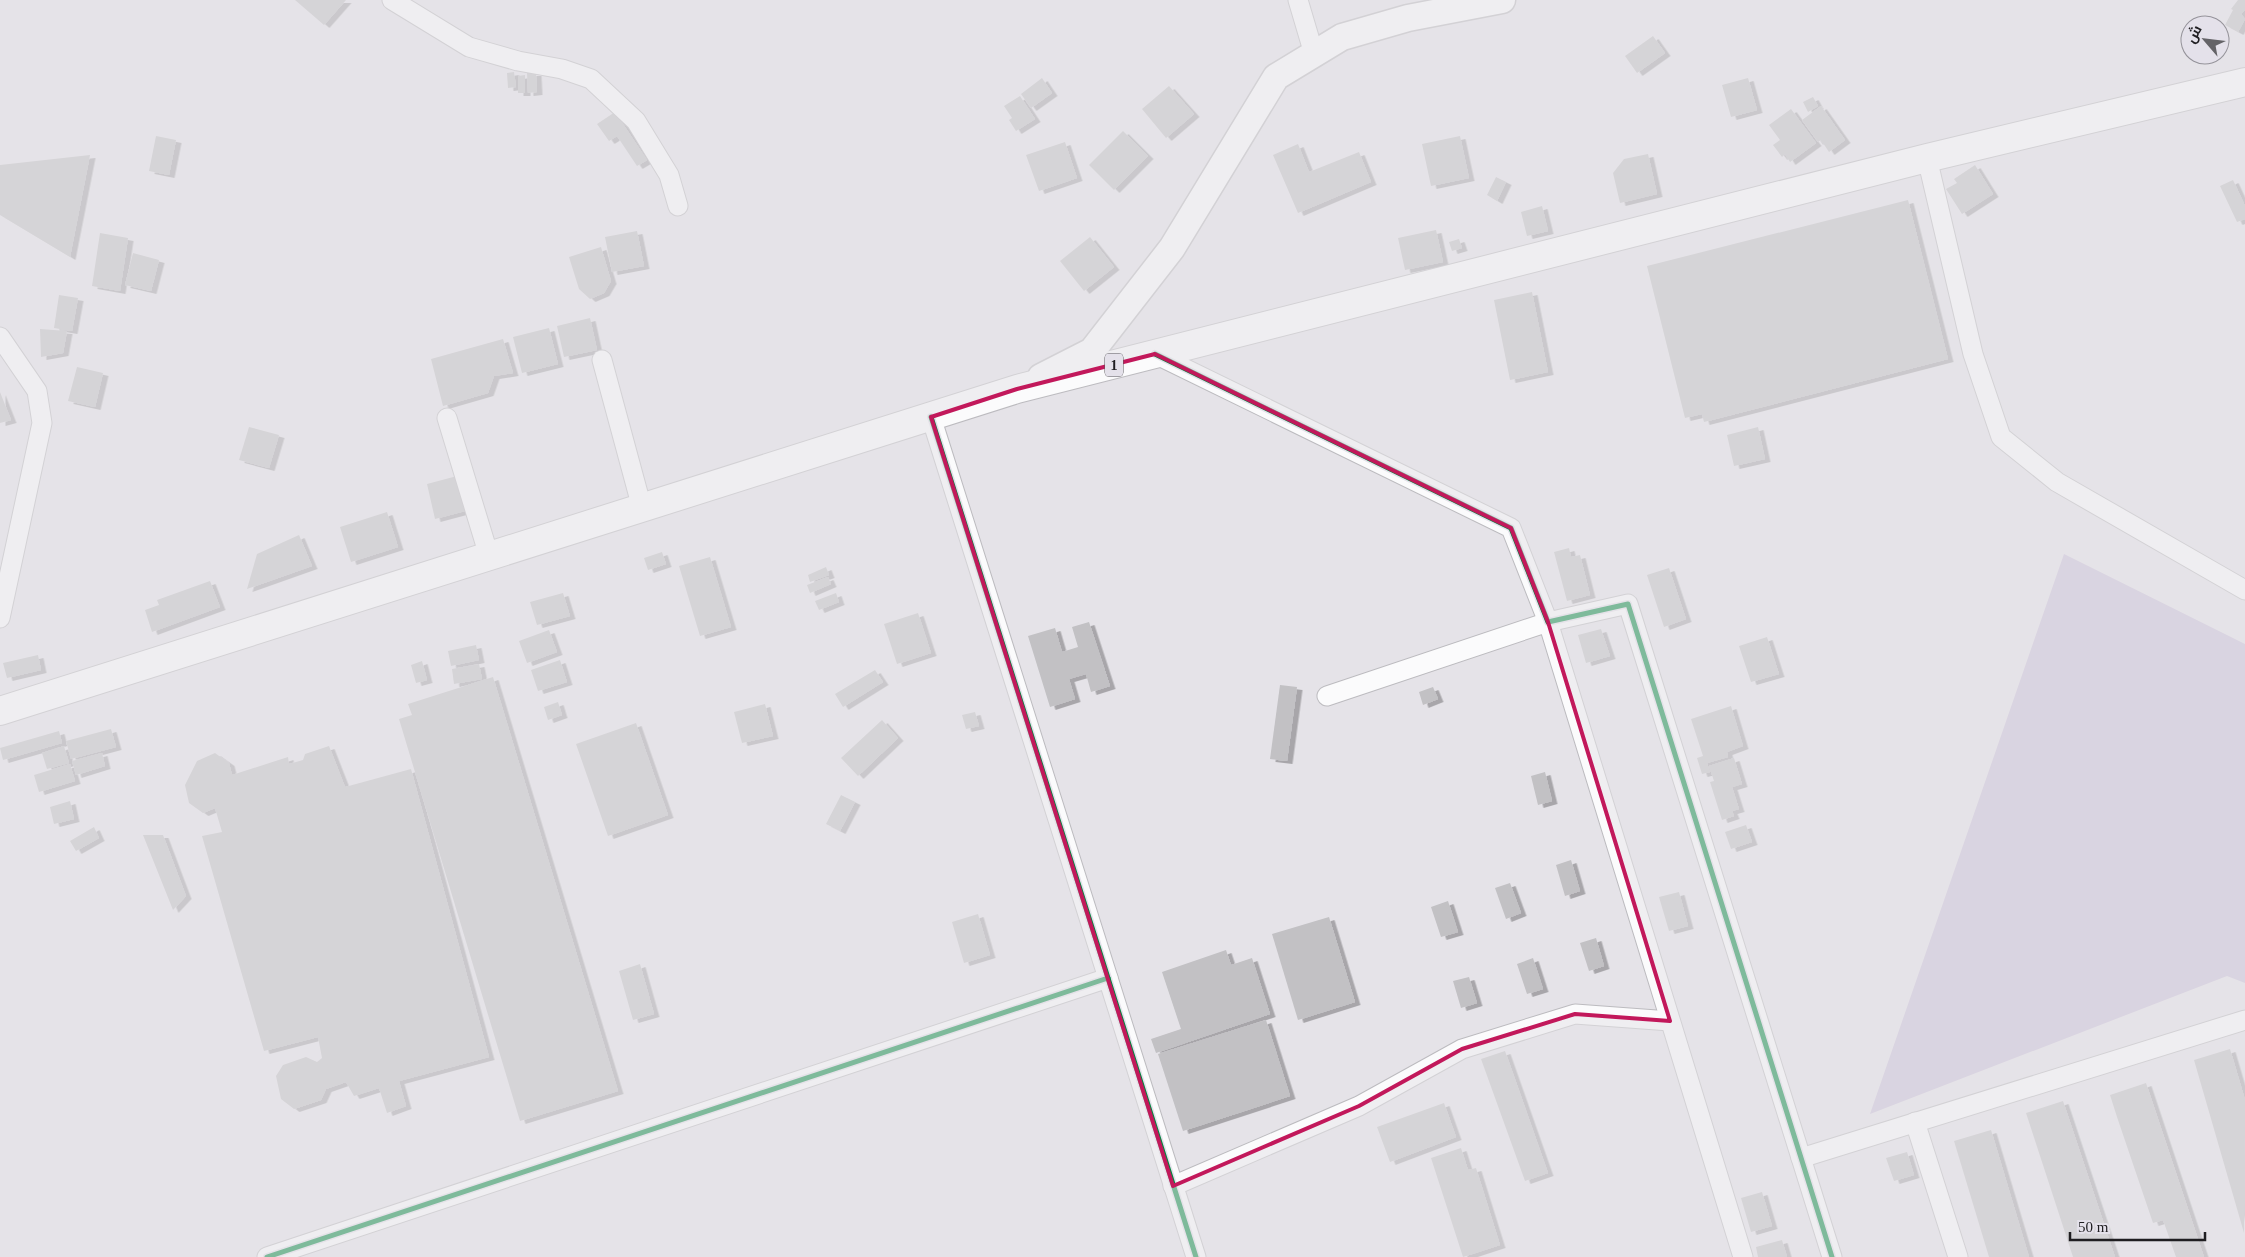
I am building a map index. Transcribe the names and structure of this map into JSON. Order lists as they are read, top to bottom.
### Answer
{
  "streets": {
    "main road": ["1"]
  },
  "scale_bar": "50 m",
  "north": "top left"
}
